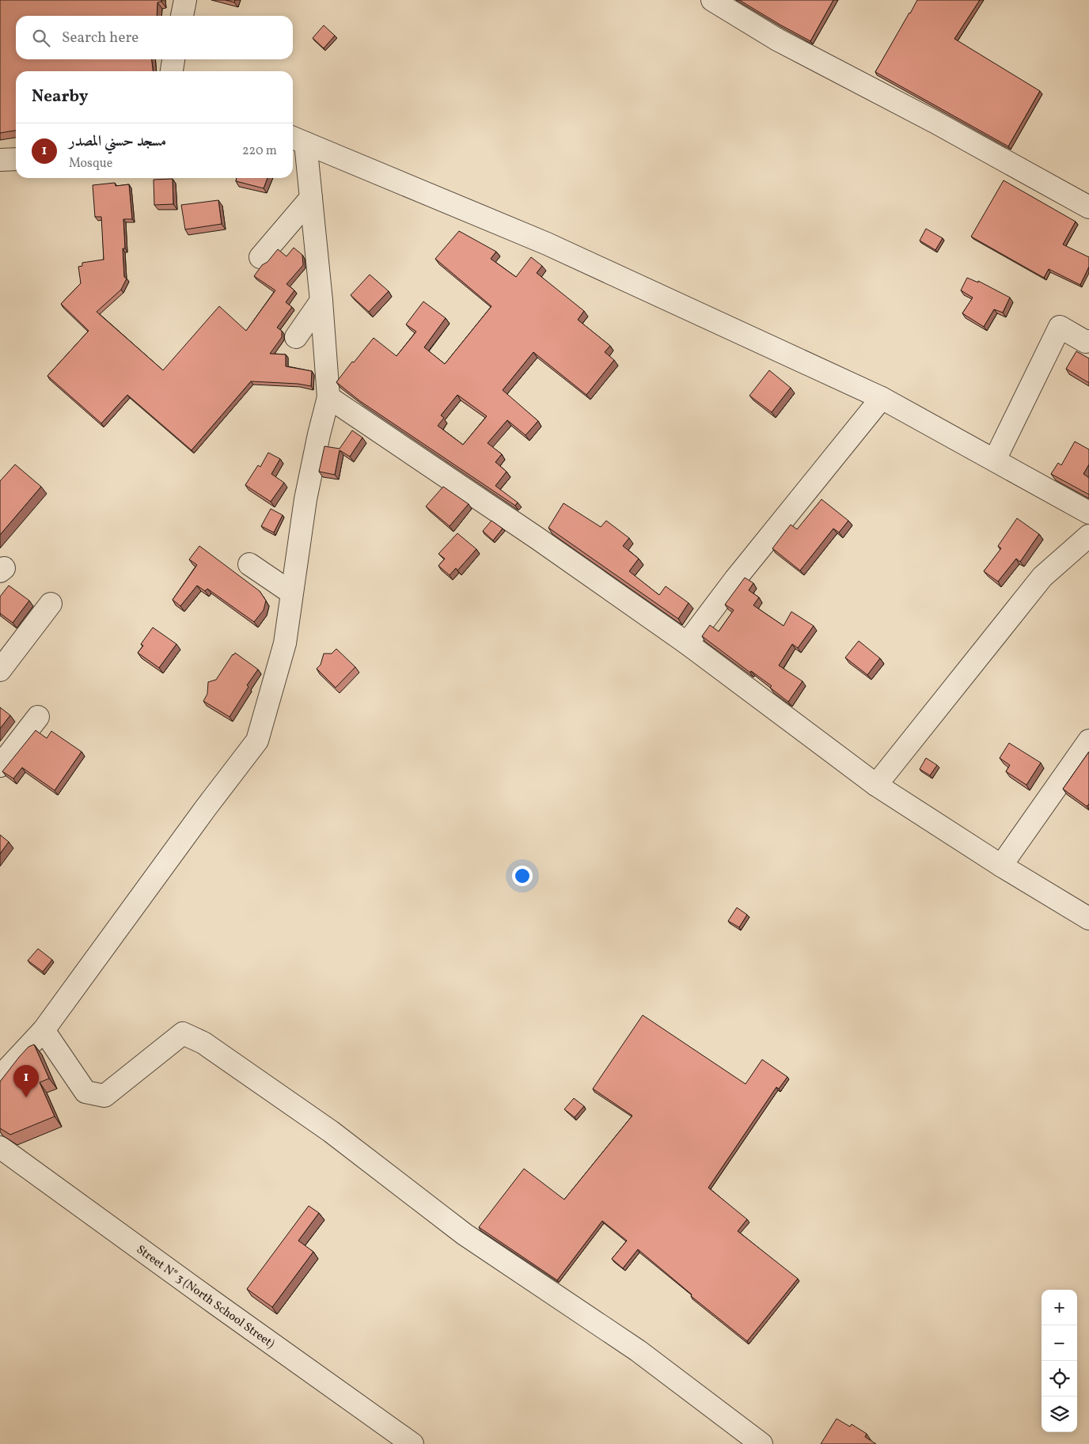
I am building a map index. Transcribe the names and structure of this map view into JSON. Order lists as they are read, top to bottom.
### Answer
{
  "streets": {
    "street": ["Street N° 3 (North School Street)"]
  },
  "page": {
    "search": "Search here",
    "heading": "Nearby",
    "list": [
      {
        "mark": "1",
        "name": "مسجد حسني المصدر",
        "note": "Mosque",
        "value": "220 m"
      }
    ],
    "pins": "1",
    "map_buttons": ["+", "−"]
  }
}
